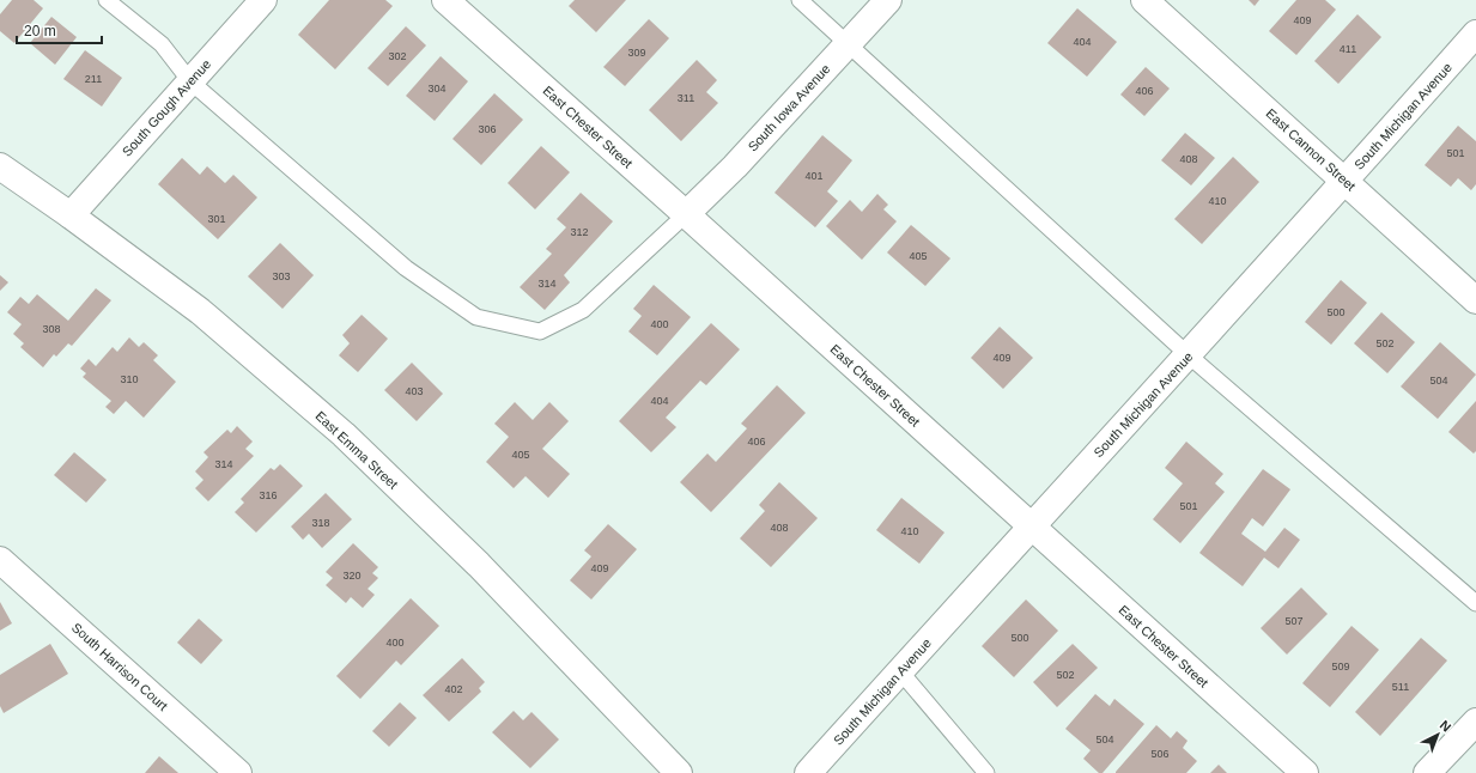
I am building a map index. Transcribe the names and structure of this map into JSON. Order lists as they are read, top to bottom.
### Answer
{
  "streets": {
    "street": [
      "South Gough Avenue",
      "South Iowa Avenue",
      "South Michigan Avenue",
      "East Chester Street",
      "East Cannon Street",
      "East Emma Street",
      "South Harrison Court"
    ]
  },
  "crossings": [
    ["South Gough Avenue", "East Emma Street"],
    ["South Iowa Avenue", "East Chester Street"],
    ["South Michigan Avenue", "East Chester Street"],
    ["South Michigan Avenue", "East Cannon Street"]
  ],
  "house_numbers": [
    "409",
    "404",
    "411",
    "309",
    "302",
    "211",
    "304",
    "406",
    "311",
    "306",
    "501",
    "408",
    "401",
    "410",
    "301",
    "312",
    "405",
    "303",
    "314",
    "500",
    "400",
    "308",
    "502",
    "409",
    "310",
    "504",
    "403",
    "404",
    "406",
    "405",
    "314",
    "316",
    "501",
    "318",
    "408",
    "410",
    "409",
    "320",
    "507",
    "500",
    "400",
    "509",
    "502",
    "511",
    "402",
    "504",
    "506"
  ],
  "scale_bar": "20 m",
  "north": "top right"
}
